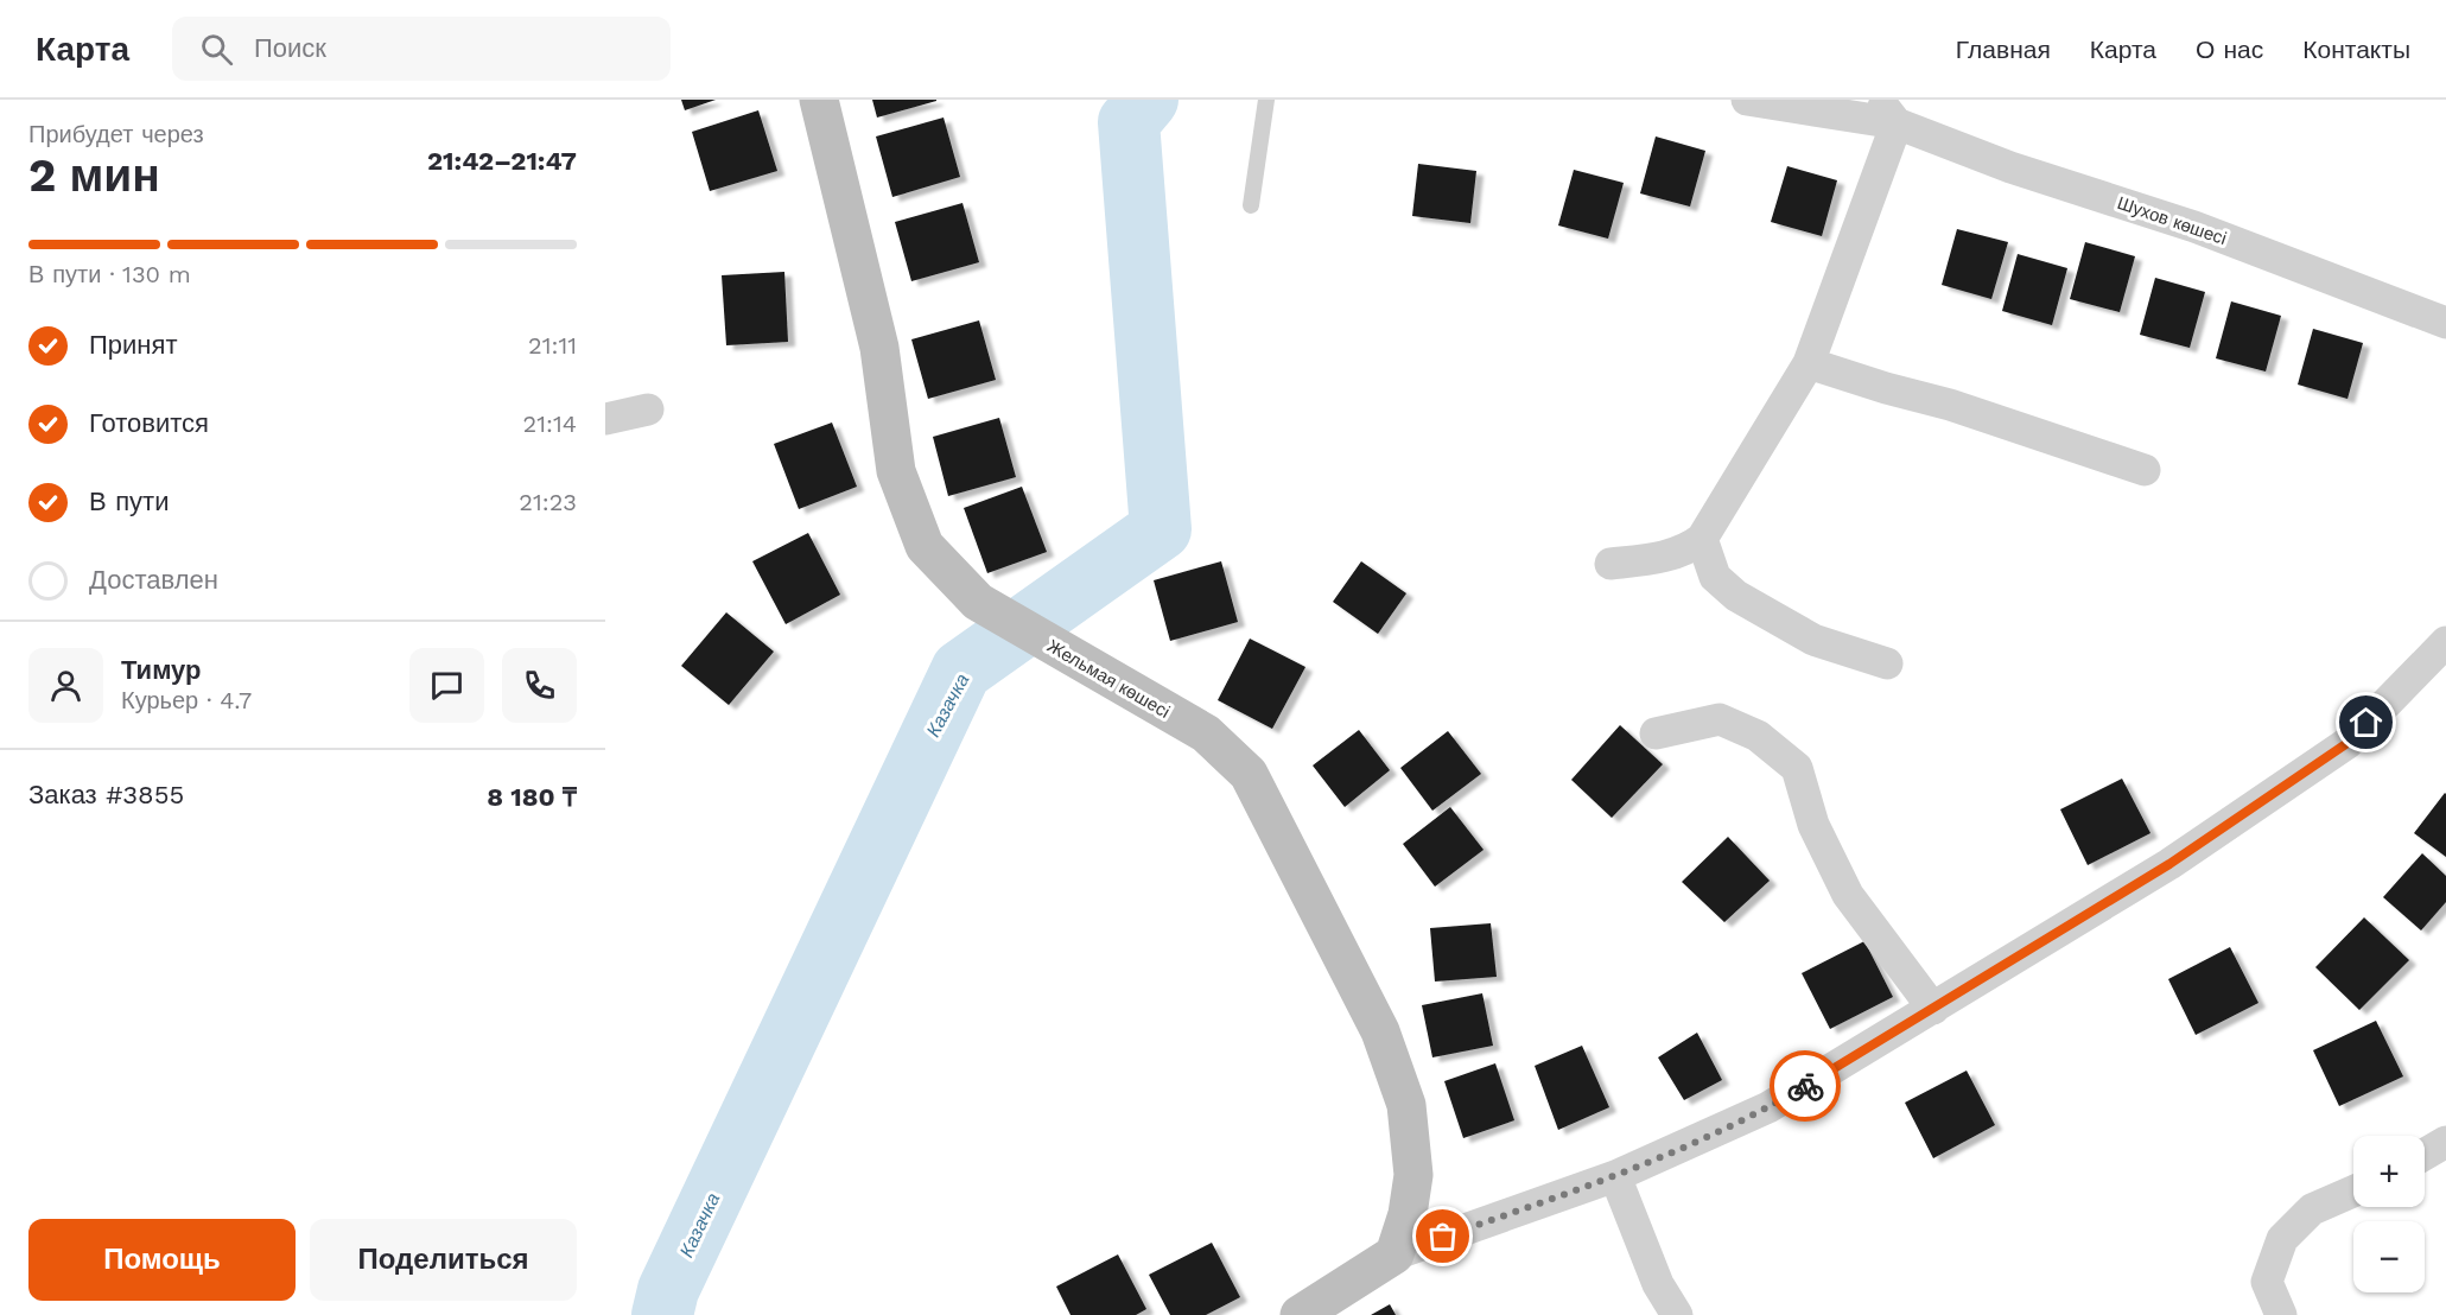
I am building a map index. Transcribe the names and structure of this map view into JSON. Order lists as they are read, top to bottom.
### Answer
{
  "streets": {
    "street": ["Шухов көшесі", "Жельмая көшесі"]
  },
  "water": ["Казачка"],
  "page": {
    "header": "Карта",
    "search": "Поиск",
    "nav": [
      "Главная",
      "Карта",
      "О нас",
      "Контакты"
    ],
    "heading": ["2 мин", "Прибудет через", "21:42–21:47"],
    "panel": [
      "Тимур",
      "Курьер · 4.7",
      "Заказ #3855",
      "8 180 ₸"
    ],
    "bar": "В пути · 130 m",
    "list": [
      ["Принят", "21:11"],
      ["Готовится", "21:14"],
      ["В пути", "21:23"],
      "Доставлен"
    ],
    "map_buttons": ["+", "−"],
    "buttons": ["Помощь", "Поделиться"]
  }
}
